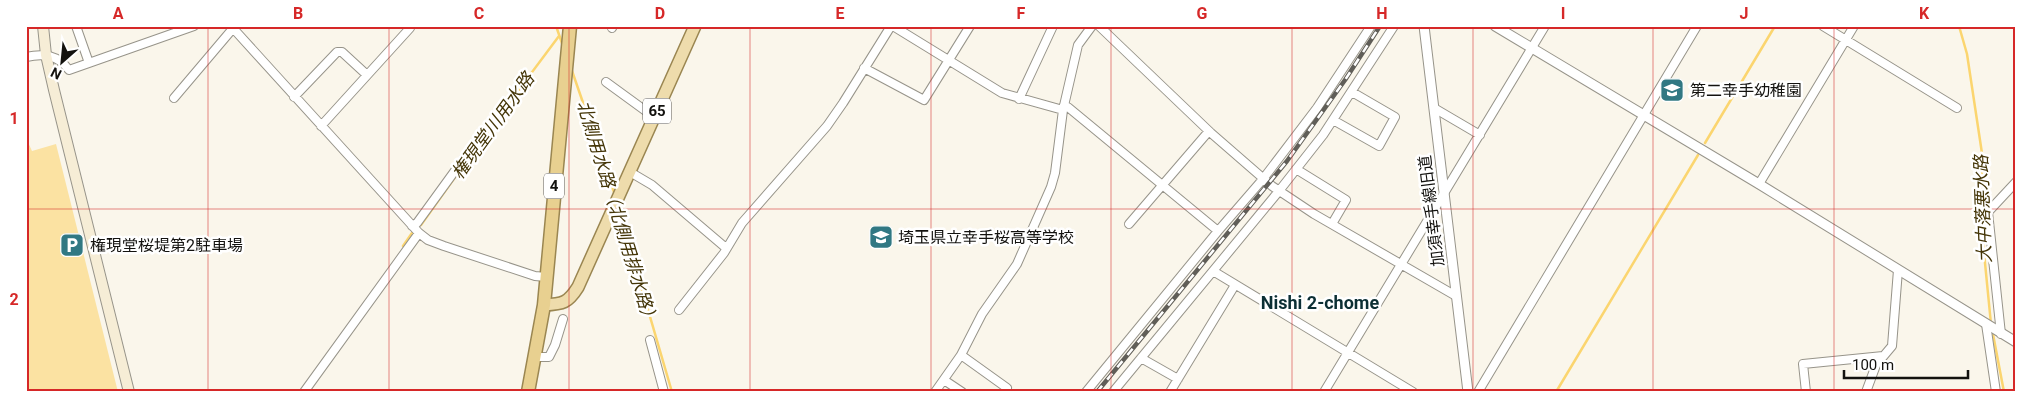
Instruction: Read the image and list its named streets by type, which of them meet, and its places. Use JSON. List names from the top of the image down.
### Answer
{
  "streets": {
    "highway": ["4"],
    "main road": ["65"],
    "street": ["加須幸手線旧道"]
  },
  "crossings": [
    ["65", "4"]
  ],
  "districts": ["Nishi 2-chome"],
  "water": ["権現堂川用水路", "大中落悪水路", "北側用水路（北側用排水路）"],
  "places": {
    "school or university": ["第二幸手幼稚園", "埼玉県立幸手桜高等学校"],
    "parking": ["権現堂桜堤第2駐車場"]
  },
  "scale_bar": "100 m",
  "north": "bottom left",
  "grid": {
    "columns": [
      "A",
      "B",
      "C",
      "D",
      "E",
      "F",
      "G",
      "H",
      "I",
      "J",
      "K"
    ],
    "rows": ["1", "2"]
  }
}
